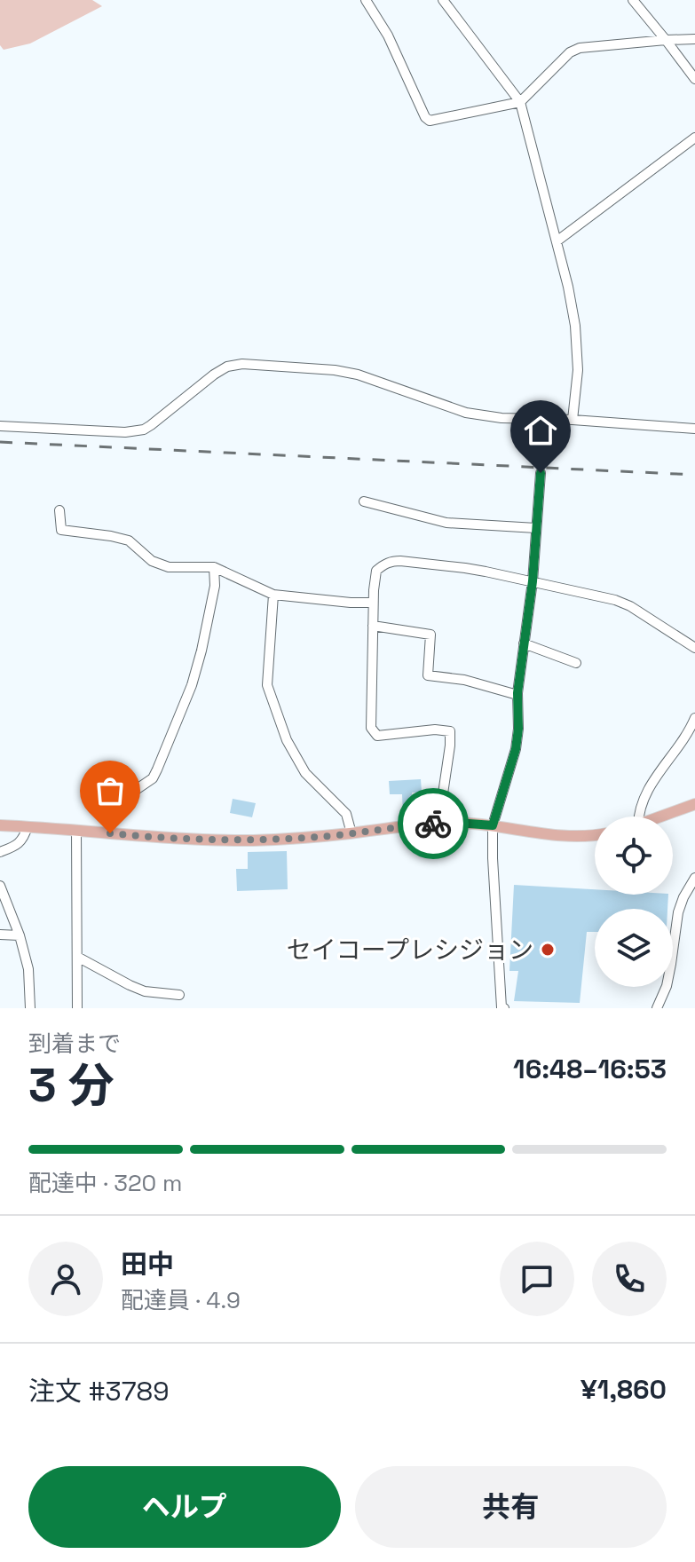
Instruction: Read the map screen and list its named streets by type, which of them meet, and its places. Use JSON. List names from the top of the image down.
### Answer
{
  "places": ["セイコープレシジョン"],
  "page": {
    "heading": ["3 分", "到着まで", "16:48–16:53"],
    "panel": [
      "田中",
      "配達員 · 4.9",
      "注文 #3789",
      "¥1,860"
    ],
    "bar": "配達中 · 320 m",
    "buttons": ["ヘルプ", "共有"]
  }
}
